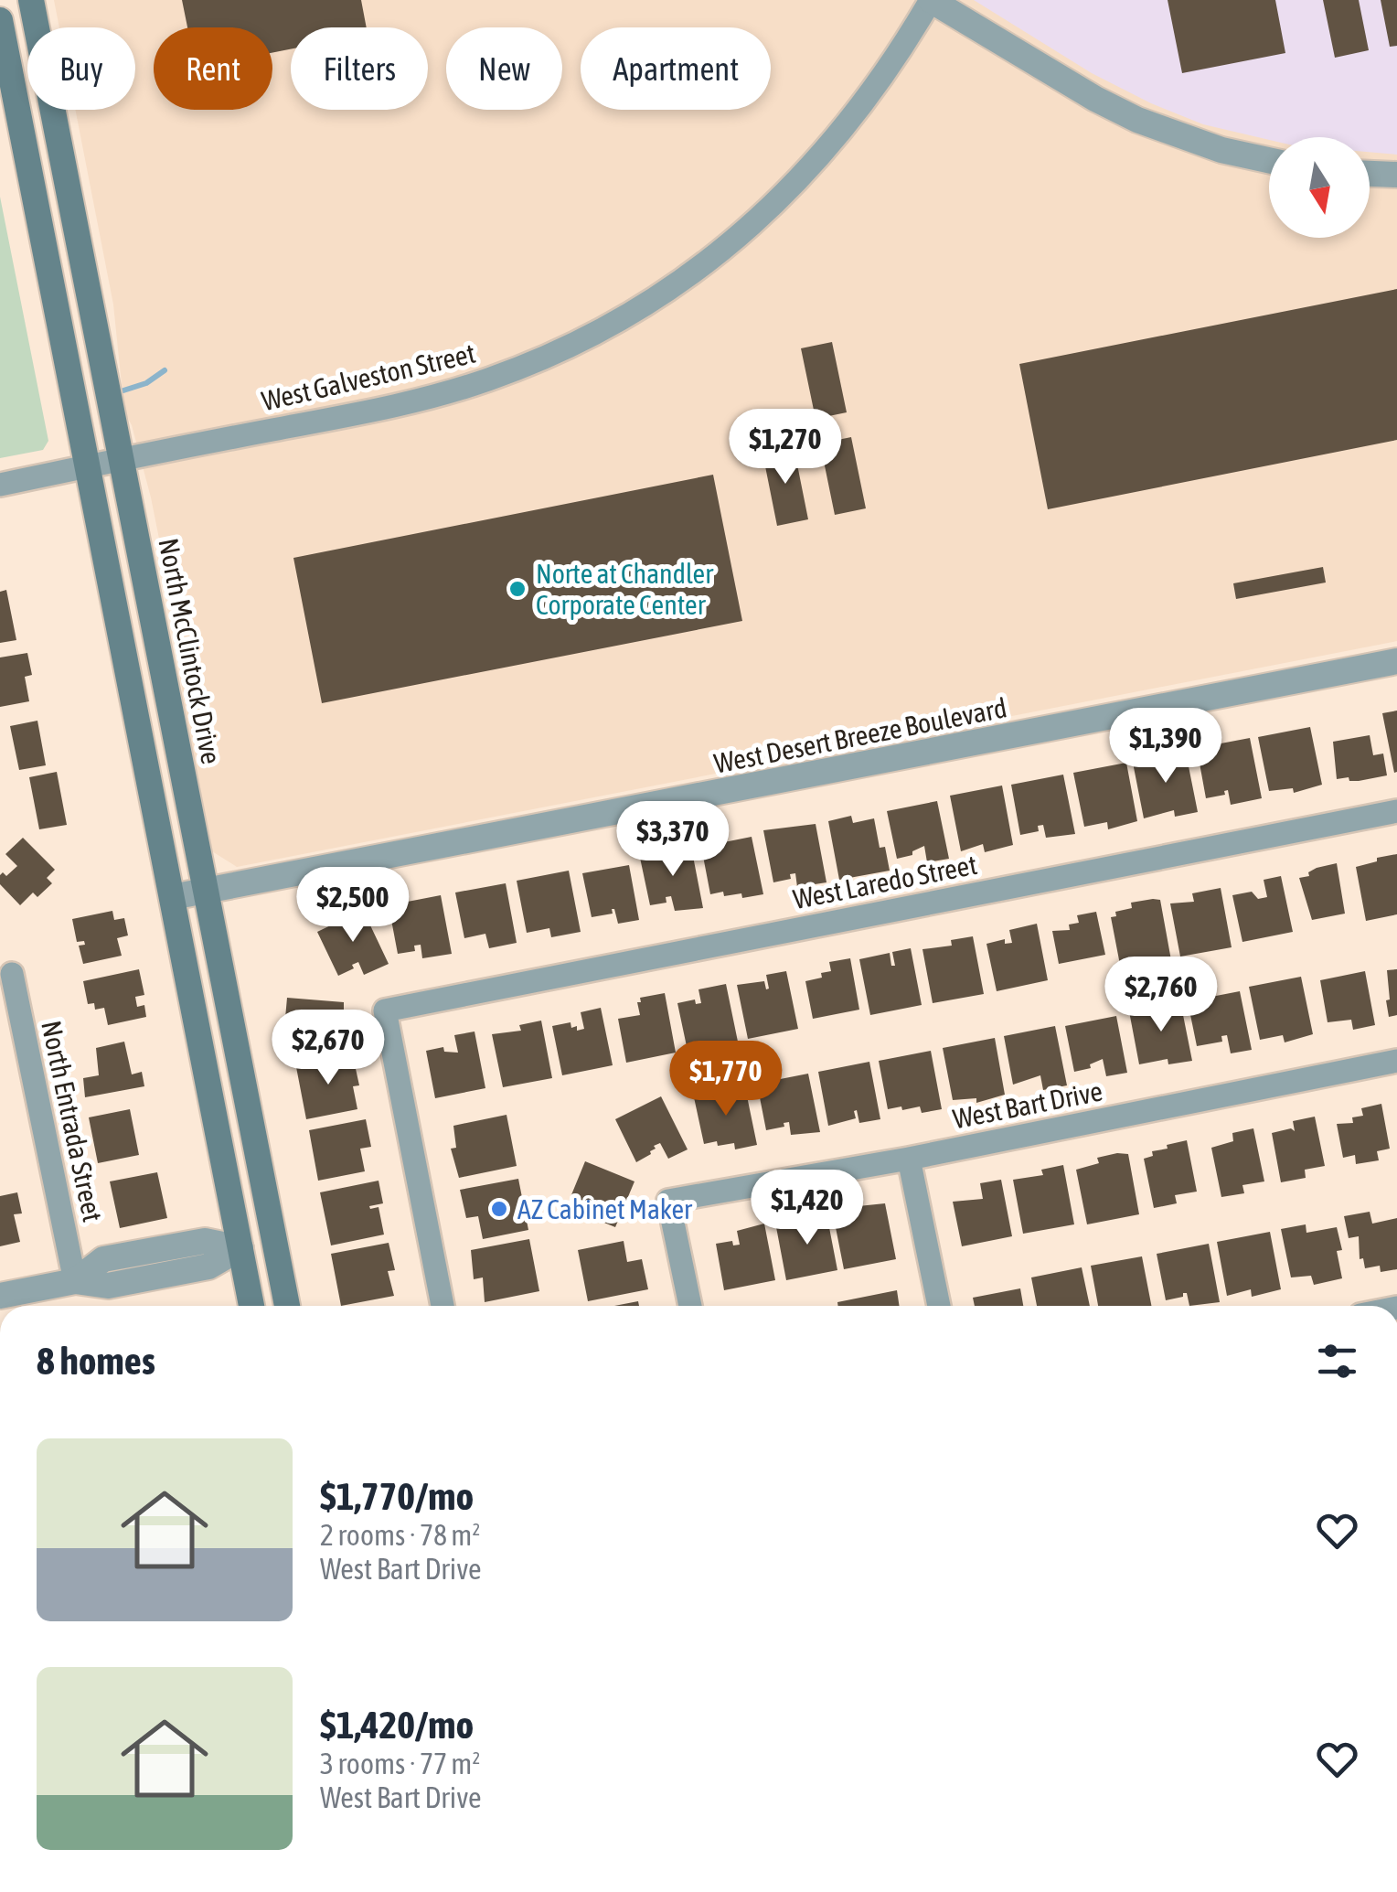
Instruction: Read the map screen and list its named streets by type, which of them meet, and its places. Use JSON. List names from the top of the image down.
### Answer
{
  "streets": {
    "main road": ["North McClintock Drive"],
    "street": [
      "West Galveston Street",
      "West Desert Breeze Boulevard",
      "West Laredo Street",
      "West Bart Drive",
      "North Entrada Street"
    ]
  },
  "crossings": [
    ["West Galveston Street", "North McClintock Drive"],
    ["North McClintock Drive", "West Desert Breeze Boulevard"]
  ],
  "places": ["Norte at Chandler Corporate Center", "AZ Cabinet Maker"],
  "north": "bottom",
  "page": {
    "chip": [
      "Buy",
      "Rent",
      "Filters",
      "New",
      "Apartment"
    ],
    "price": [
      "$1,270",
      "$1,390",
      "$3,370",
      "$2,500",
      "$2,760",
      "$2,670",
      "$1,770",
      "$1,420"
    ],
    "heading": "8 homes",
    "list": [
      {
        "name": "$1,770/mo",
        "note": "2 rooms · 78 m² · West Bart Drive"
      },
      {
        "name": "$1,420/mo",
        "note": "3 rooms · 77 m² · West Bart Drive"
      }
    ]
  }
}
